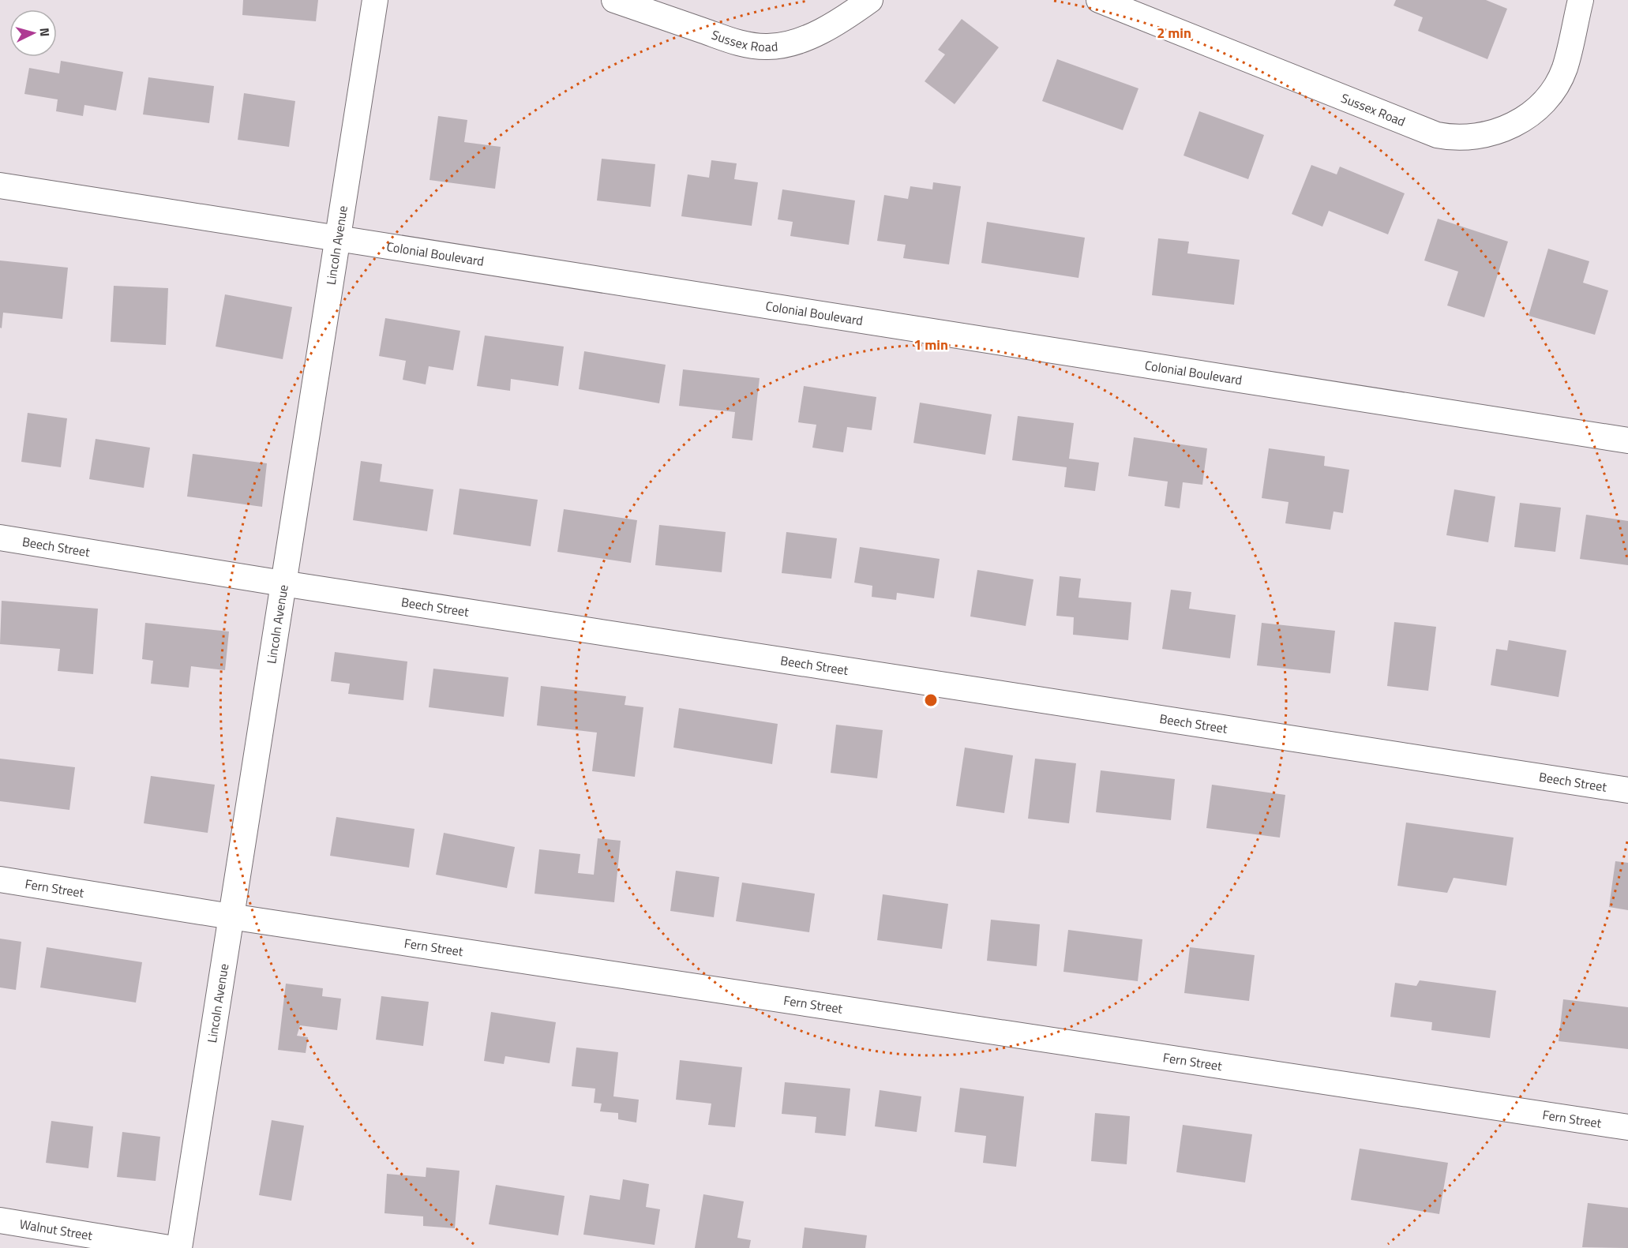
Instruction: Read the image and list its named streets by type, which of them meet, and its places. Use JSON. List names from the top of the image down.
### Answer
{
  "streets": {
    "street": [
      "Sussex Road",
      "Lincoln Avenue",
      "Colonial Boulevard",
      "Beech Street",
      "Fern Street",
      "Walnut Street"
    ]
  },
  "crossings": [
    ["Lincoln Avenue", "Colonial Boulevard"],
    ["Lincoln Avenue", "Beech Street"],
    ["Lincoln Avenue", "Fern Street"]
  ],
  "north": "right",
  "rings": ["2 min", "1 min"]
}
